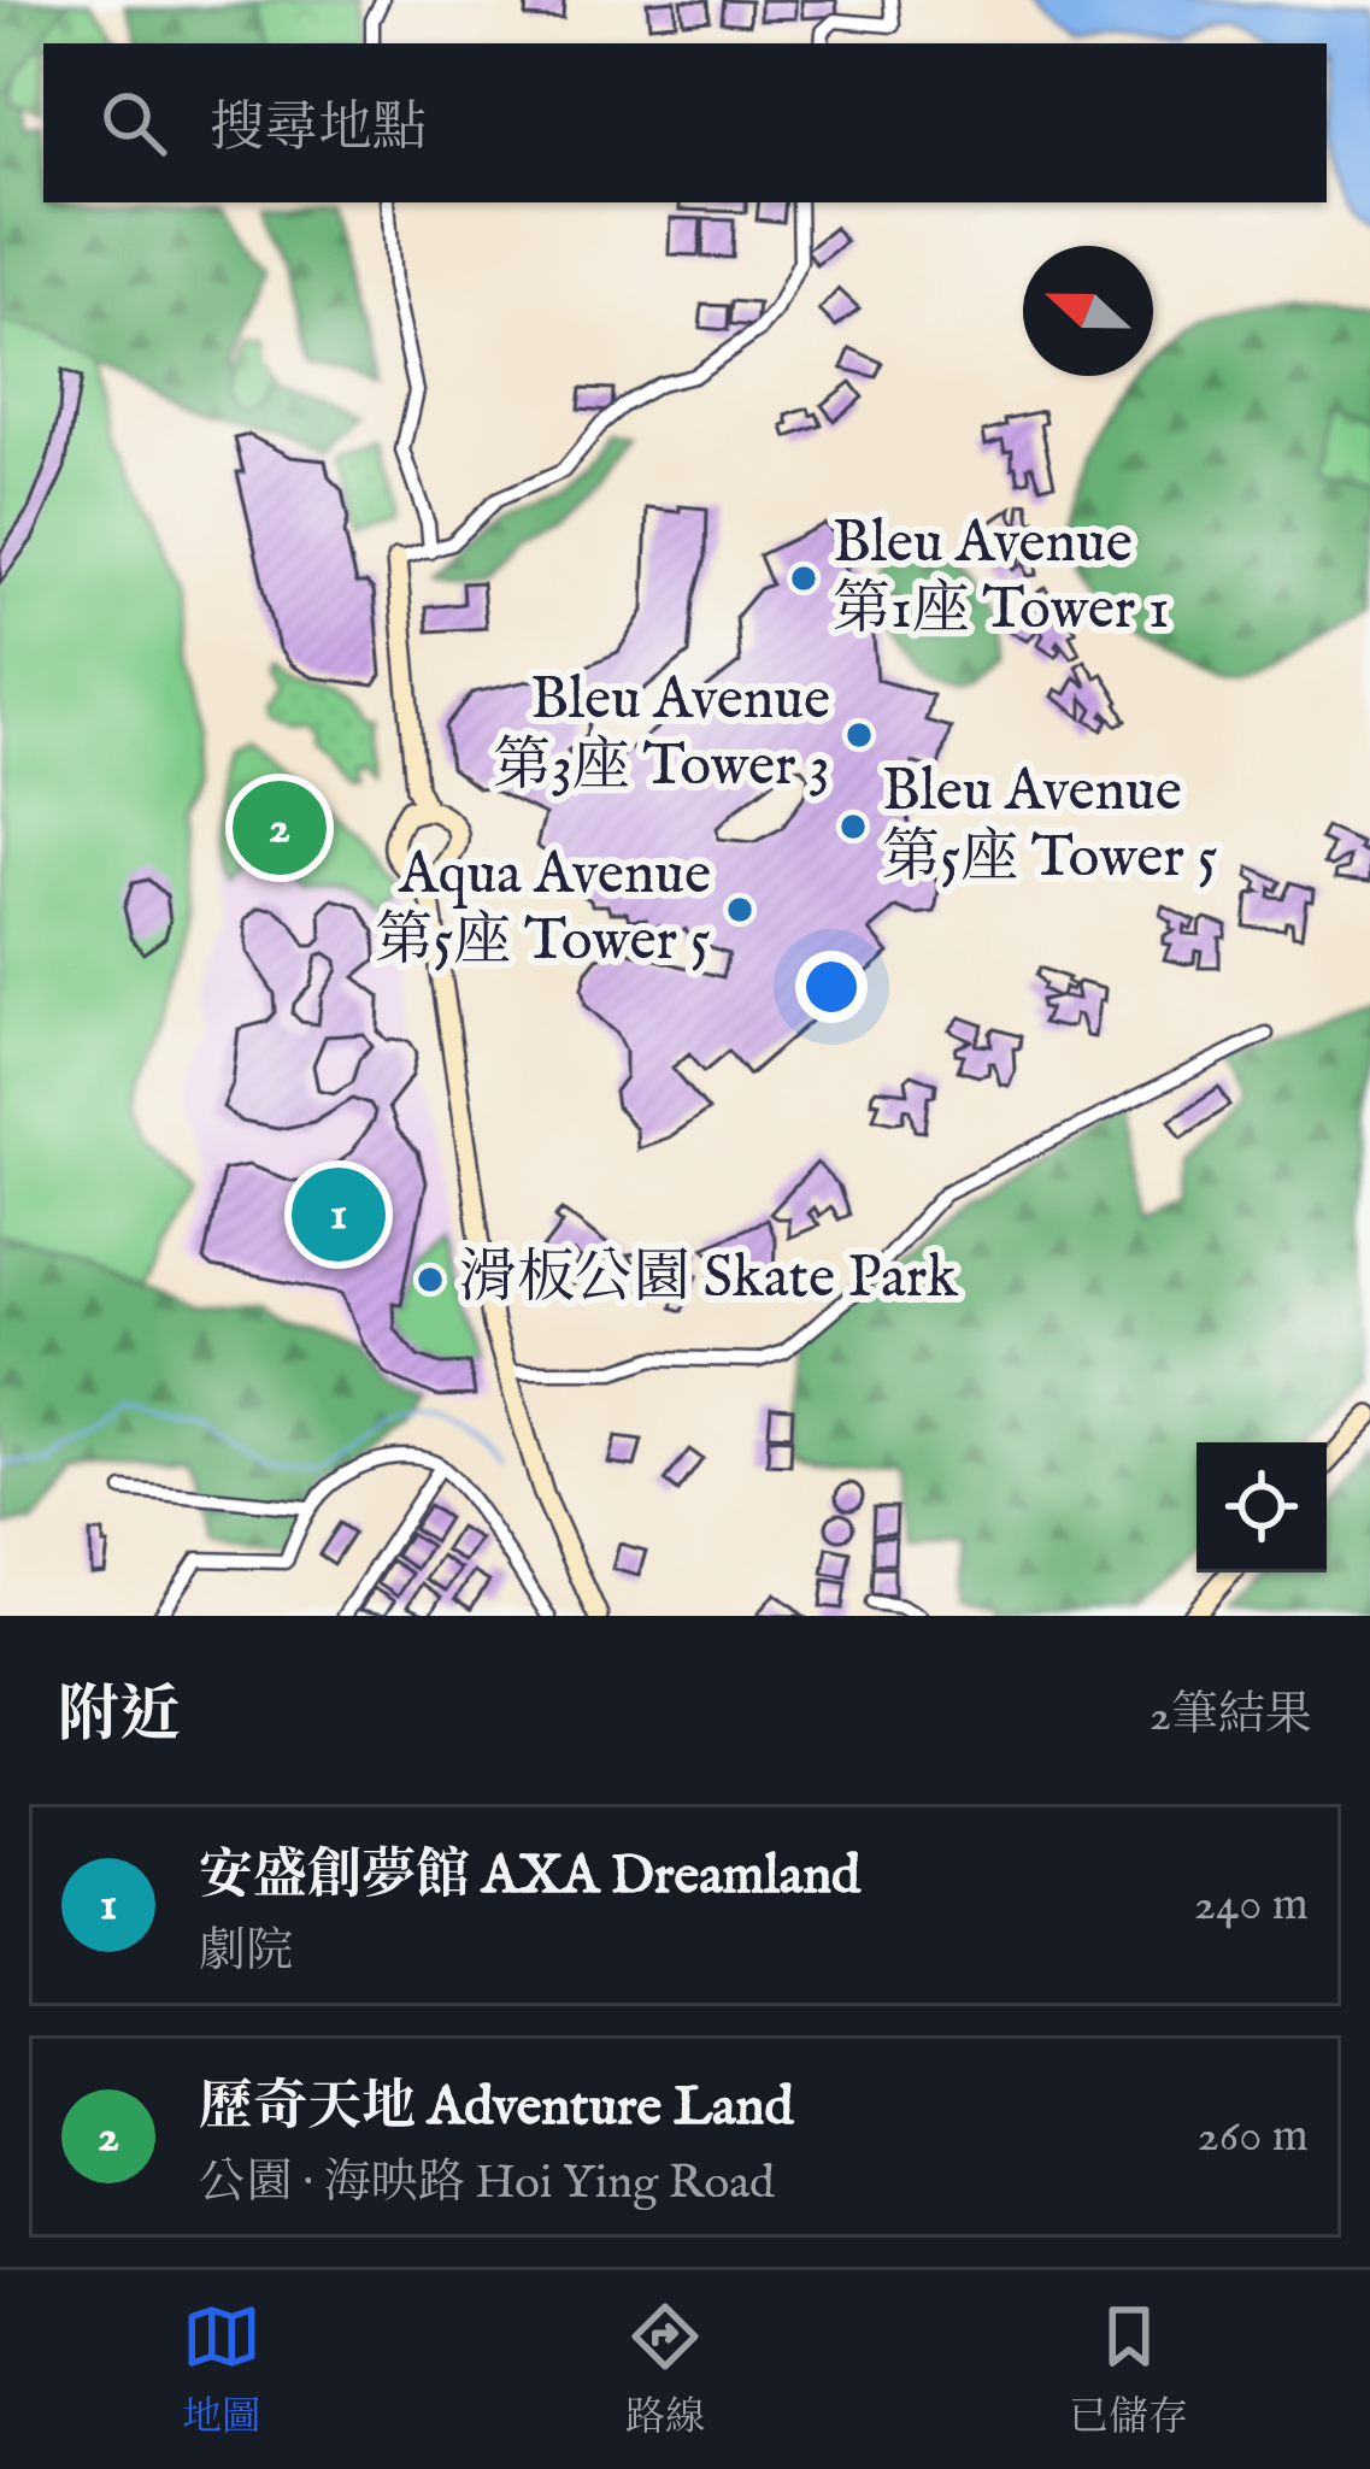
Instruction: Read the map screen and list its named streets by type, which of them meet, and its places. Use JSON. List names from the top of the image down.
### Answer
{
  "places": [
    "Bleu Avenue 第1座 Tower 1",
    "Bleu Avenue 第3座 Tower 3",
    "Bleu Avenue 第5座 Tower 5",
    "Aqua Avenue 第5座 Tower 5",
    "滑板公園 Skate Park"
  ],
  "north": "left",
  "page": {
    "search": "搜尋地點",
    "pins": ["2", "1"],
    "heading": ["附近", "2筆結果"],
    "list": [
      {
        "mark": "1",
        "name": "安盛創夢館 AXA Dreamland",
        "note": "劇院",
        "value": "240 m"
      },
      {
        "mark": "2",
        "name": "歷奇天地 Adventure Land",
        "note": "公園 · 海映路 Hoi Ying Road",
        "value": "260 m"
      }
    ],
    "nav": ["地圖", "路線", "已儲存"]
  }
}
